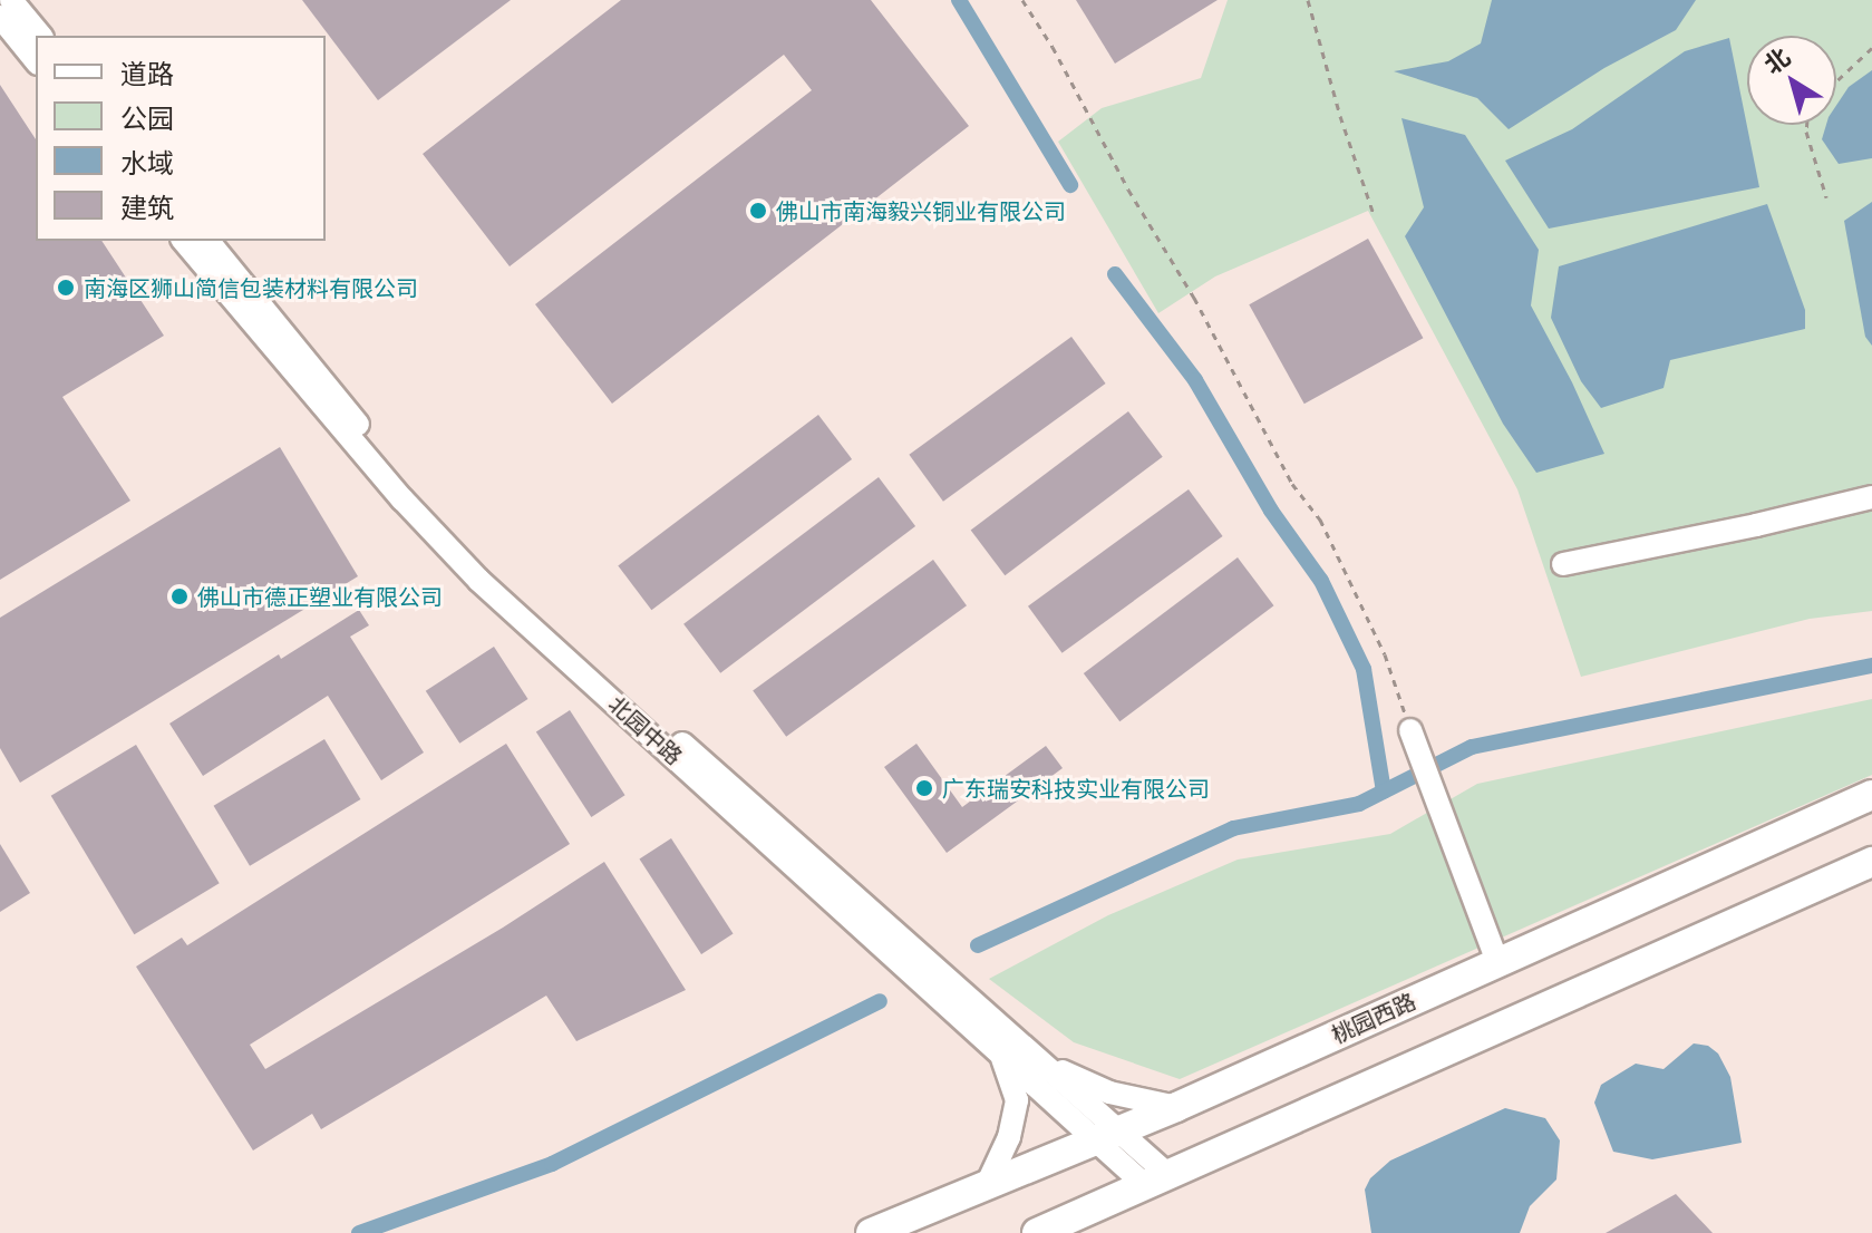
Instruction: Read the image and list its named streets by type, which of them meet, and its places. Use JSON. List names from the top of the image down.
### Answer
{
  "streets": {
    "main road": ["桃园西路"],
    "street": ["北园中路"]
  },
  "crossings": [
    ["北园中路", "桃园西路"]
  ],
  "places": [
    "佛山市南海毅兴铜业有限公司",
    "南海区狮山简信包装材料有限公司",
    "佛山市德正塑业有限公司",
    "广东瑞安科技实业有限公司"
  ],
  "legend": [
    "道路",
    "公园",
    "水域",
    "建筑"
  ],
  "north": "top left"
}
